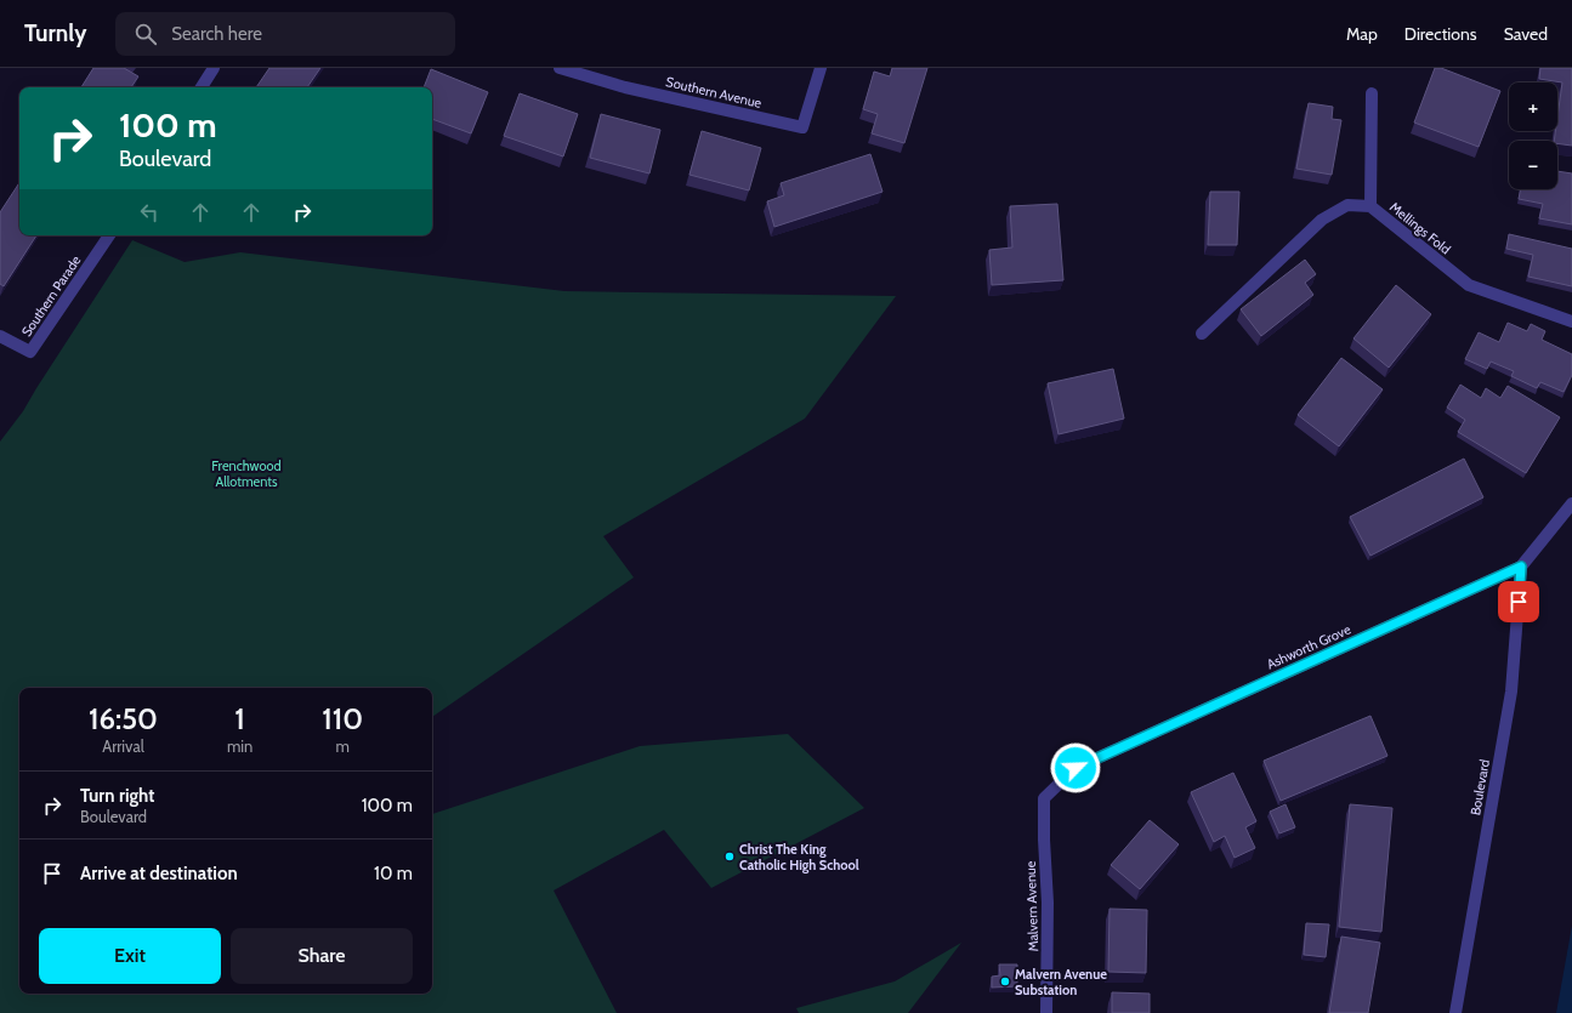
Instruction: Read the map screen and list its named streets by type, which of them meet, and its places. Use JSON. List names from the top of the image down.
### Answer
{
  "streets": {
    "street": [
      "Southern Avenue",
      "Mellings Fold",
      "Southern Parade",
      "Ashworth Grove",
      "Boulevard",
      "Malvern Avenue"
    ]
  },
  "crossings": [
    ["Ashworth Grove", "Boulevard"],
    ["Ashworth Grove", "Malvern Avenue"]
  ],
  "parks": ["Frenchwood Allotments"],
  "places": ["Christ The King Catholic High School", "Malvern Avenue Substation"],
  "page": {
    "header": "Turnly",
    "search": "Search here",
    "nav": ["Map", "Directions", "Saved"],
    "map_buttons": ["+", "−"],
    "turn": ["100 m", "Boulevard"],
    "eta": [
      "16:50",
      "Arrival",
      "1",
      "min",
      "110",
      "m"
    ],
    "list": [
      {
        "name": "Turn right",
        "note": "Boulevard",
        "value": "100 m"
      },
      {
        "name": "Arrive at destination",
        "value": "10 m"
      }
    ],
    "buttons": ["Exit", "Share"]
  }
}
